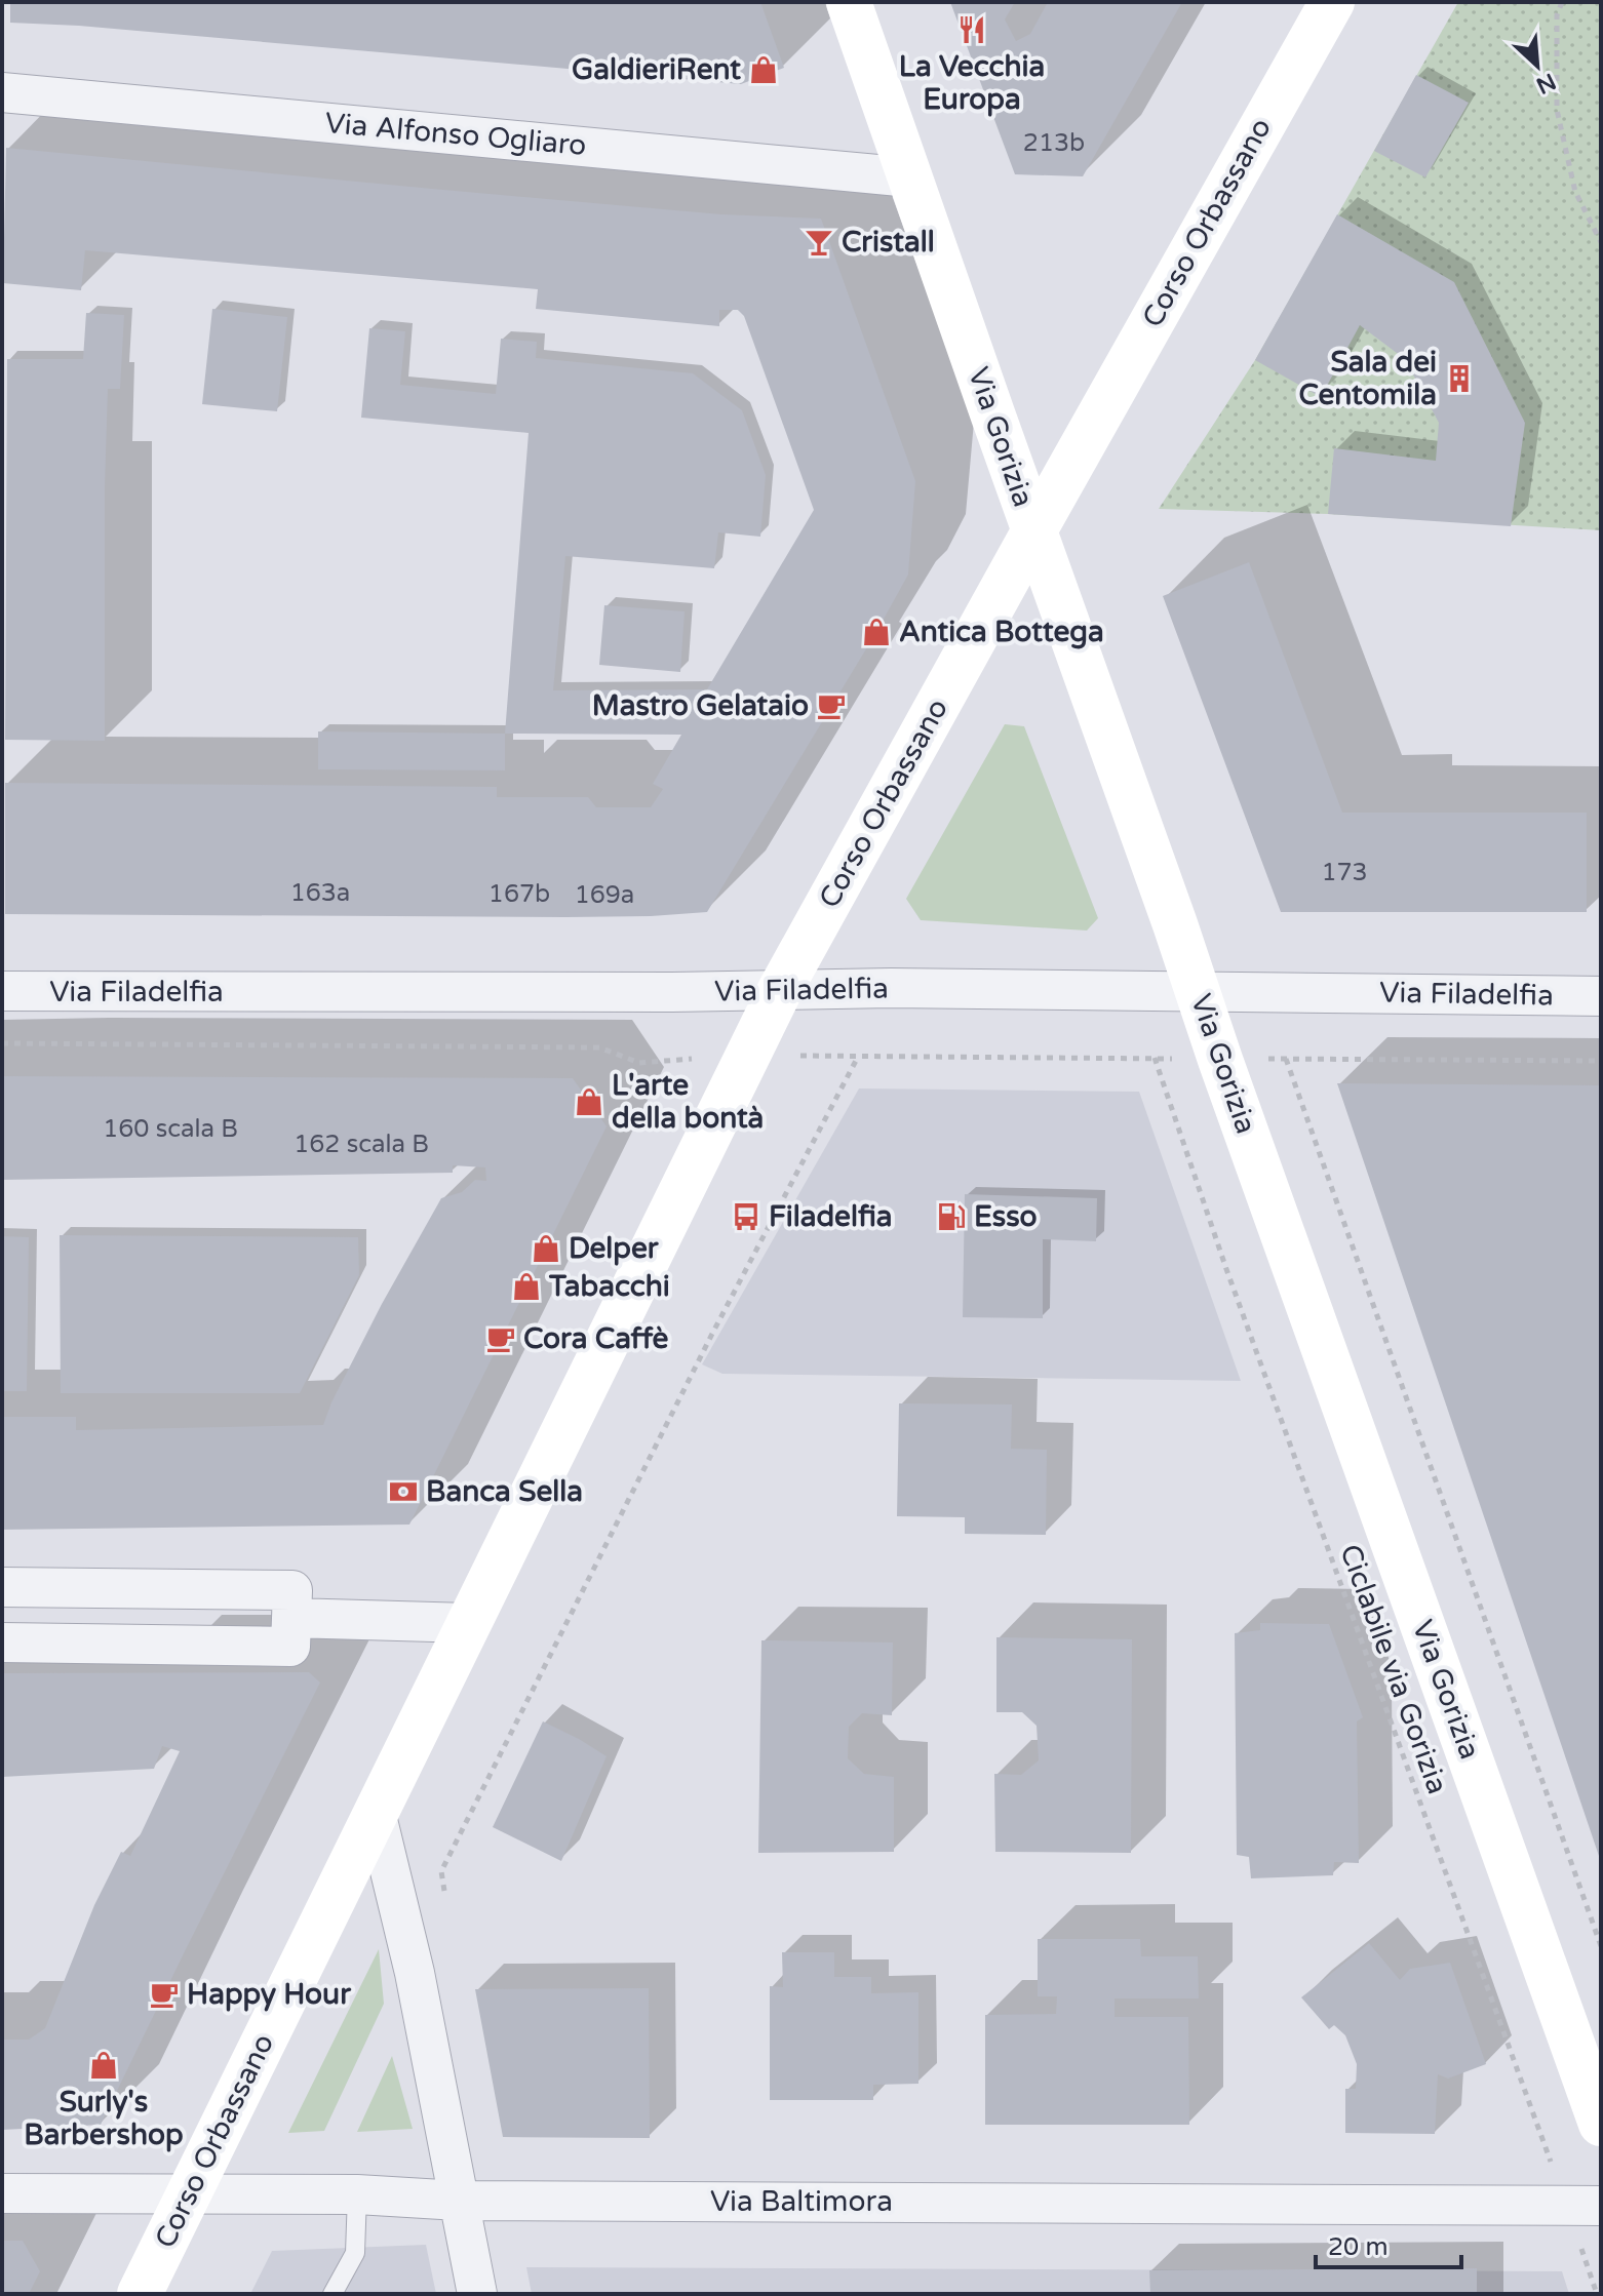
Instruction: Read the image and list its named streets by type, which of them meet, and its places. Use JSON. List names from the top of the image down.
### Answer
{
  "streets": {
    "main road": ["Corso Orbassano", "Via Gorizia"],
    "street": ["Via Alfonso Ogliaro", "Via Filadelfia", "Via Baltimora"],
    "path": ["Ciclabile via Gorizia"]
  },
  "crossings": [
    ["Via Alfonso Ogliaro", "Via Gorizia"],
    ["Corso Orbassano", "Via Gorizia"],
    ["Corso Orbassano", "Via Filadelfia"],
    ["Corso Orbassano", "Via Baltimora"],
    ["Via Gorizia", "Via Filadelfia"],
    ["Ciclabile via Gorizia", "Via Baltimora"]
  ],
  "places": {
    "restaurant": ["La Vecchia Europa"],
    "shop": [
      "GaldieriRent",
      "Antica Bottega",
      "L'arte della bontà",
      "Delper",
      "Tabacchi",
      "Surly's Barbershop"
    ],
    "bar": ["Cristall"],
    "building": ["Sala dei Centomila"],
    "cafe": ["Mastro Gelataio", "Cora Caffè", "Happy Hour"],
    "bus stop": ["Filadelfia"],
    "fuel station": ["Esso"],
    "bank": ["Banca Sella"]
  },
  "house_numbers": [
    "213b",
    "173",
    "163a",
    "167b",
    "169a",
    "160 scala B",
    "162 scala B"
  ],
  "scale_bar": "20 m",
  "north": "bottom right"
}
